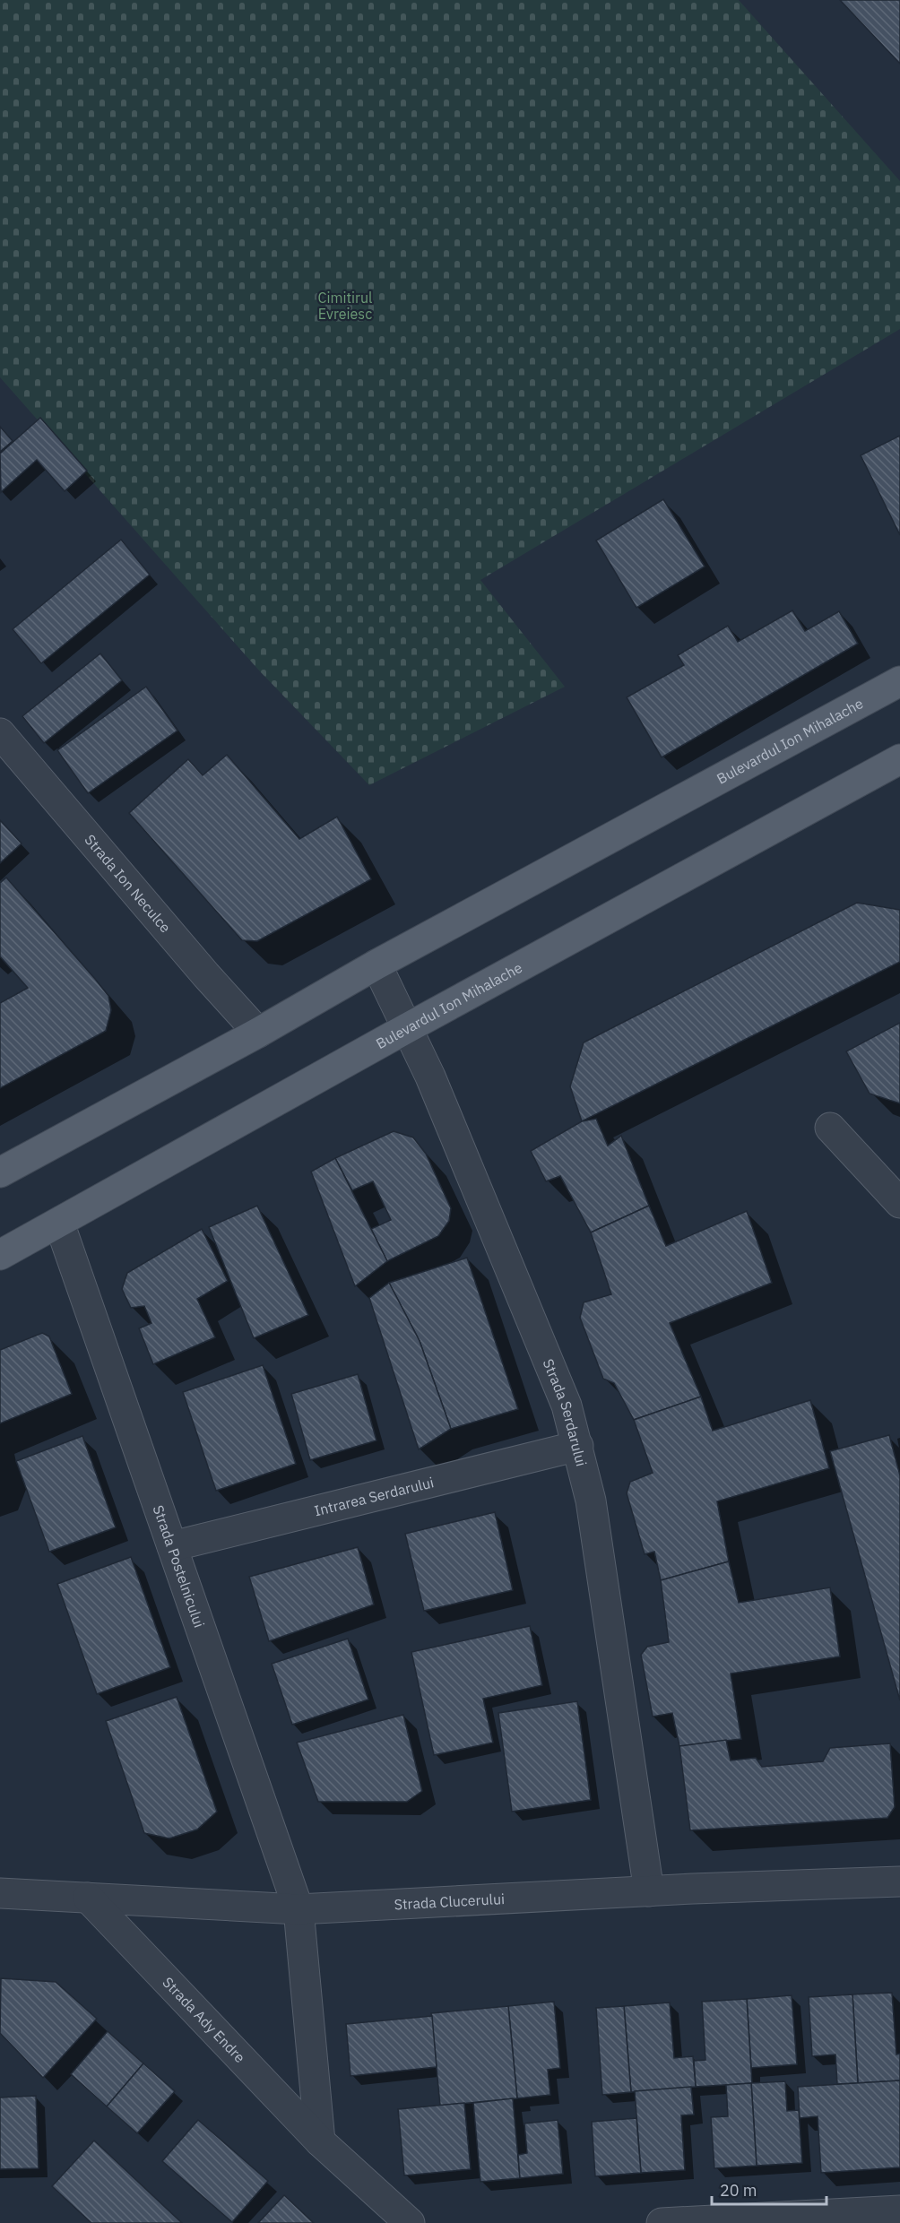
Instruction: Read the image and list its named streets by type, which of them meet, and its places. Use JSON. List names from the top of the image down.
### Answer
{
  "streets": {
    "main road": ["Bulevardul Ion Mihalache"],
    "street": [
      "Strada Ion Neculce",
      "Strada Serdarului",
      "Intrarea Serdarului",
      "Strada Postelnicului",
      "Strada Clucerului",
      "Strada Ady Endre"
    ]
  },
  "crossings": [
    ["Bulevardul Ion Mihalache", "Strada Ion Neculce"],
    ["Bulevardul Ion Mihalache", "Strada Serdarului"],
    ["Bulevardul Ion Mihalache", "Strada Postelnicului"],
    ["Strada Serdarului", "Intrarea Serdarului"],
    ["Strada Serdarului", "Strada Clucerului"],
    ["Intrarea Serdarului", "Strada Postelnicului"],
    ["Strada Postelnicului", "Strada Clucerului"],
    ["Strada Clucerului", "Strada Ady Endre"]
  ],
  "parks": ["Cimitirul Evreiesc"],
  "scale_bar": "20 m"
}
